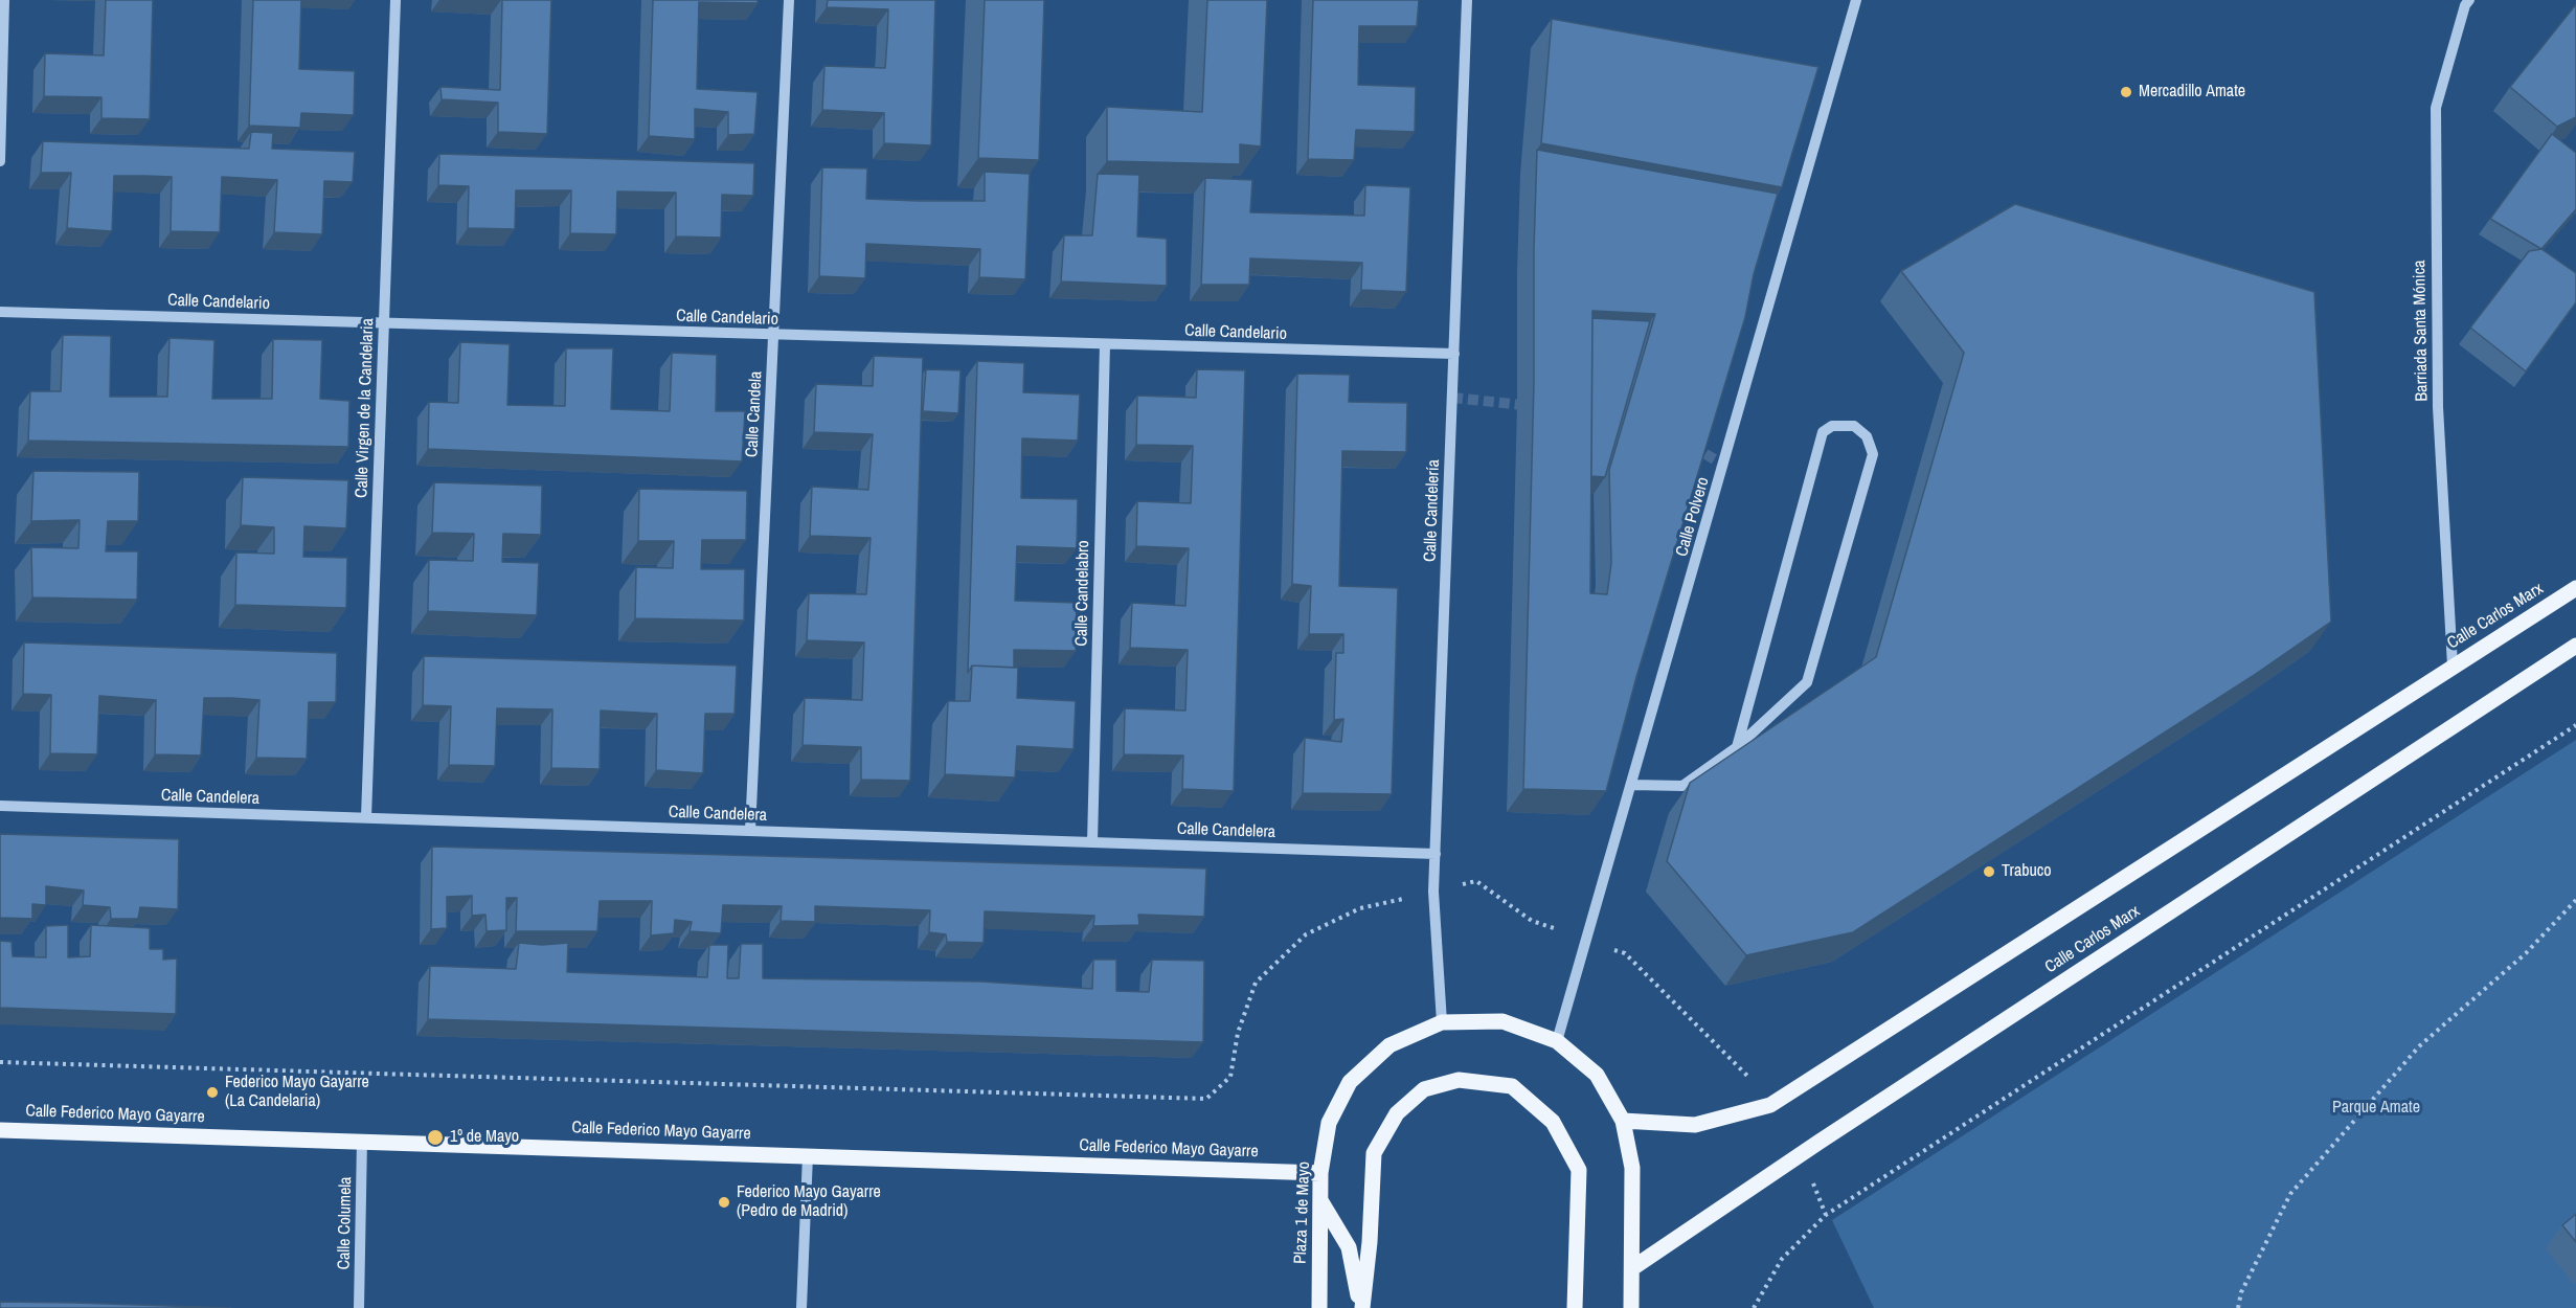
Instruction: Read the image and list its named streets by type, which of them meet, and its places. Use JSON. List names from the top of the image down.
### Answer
{
  "streets": {
    "main road": ["Calle Carlos Marx", "Calle Federico Mayo Gayarre", "Plaza 1 de Mayo"],
    "street": [
      "Calle Candelario",
      "Barriada Santa Mónica",
      "Calle Virgen de la Candelaria",
      "Calle Candela",
      "Calle Candelería",
      "Calle Polvero",
      "Calle Candelabro",
      "Calle Candelera",
      "Calle Columela"
    ]
  },
  "crossings": [
    ["Calle Candelario", "Calle Virgen de la Candelaria"],
    ["Calle Candelario", "Calle Candela"],
    ["Calle Candelario", "Calle Candelería"],
    ["Calle Candelario", "Calle Candelabro"],
    ["Barriada Santa Mónica", "Calle Carlos Marx"],
    ["Calle Virgen de la Candelaria", "Calle Candelera"],
    ["Calle Candela", "Calle Candelera"],
    ["Calle Candelería", "Calle Candelera"],
    ["Calle Candelería", "Plaza 1 de Mayo"],
    ["Calle Polvero", "Plaza 1 de Mayo"],
    ["Calle Candelabro", "Calle Candelera"],
    ["Calle Carlos Marx", "Plaza 1 de Mayo"],
    ["Calle Federico Mayo Gayarre", "Plaza 1 de Mayo"],
    ["Calle Federico Mayo Gayarre", "Calle Columela"]
  ],
  "parks": ["Parque Amate"],
  "places": [
    "Mercadillo Amate",
    "Trabuco",
    "Federico Mayo Gayarre (La Candelaria)",
    "1º de Mayo",
    "Federico Mayo Gayarre (Pedro de Madrid)"
  ]
}
